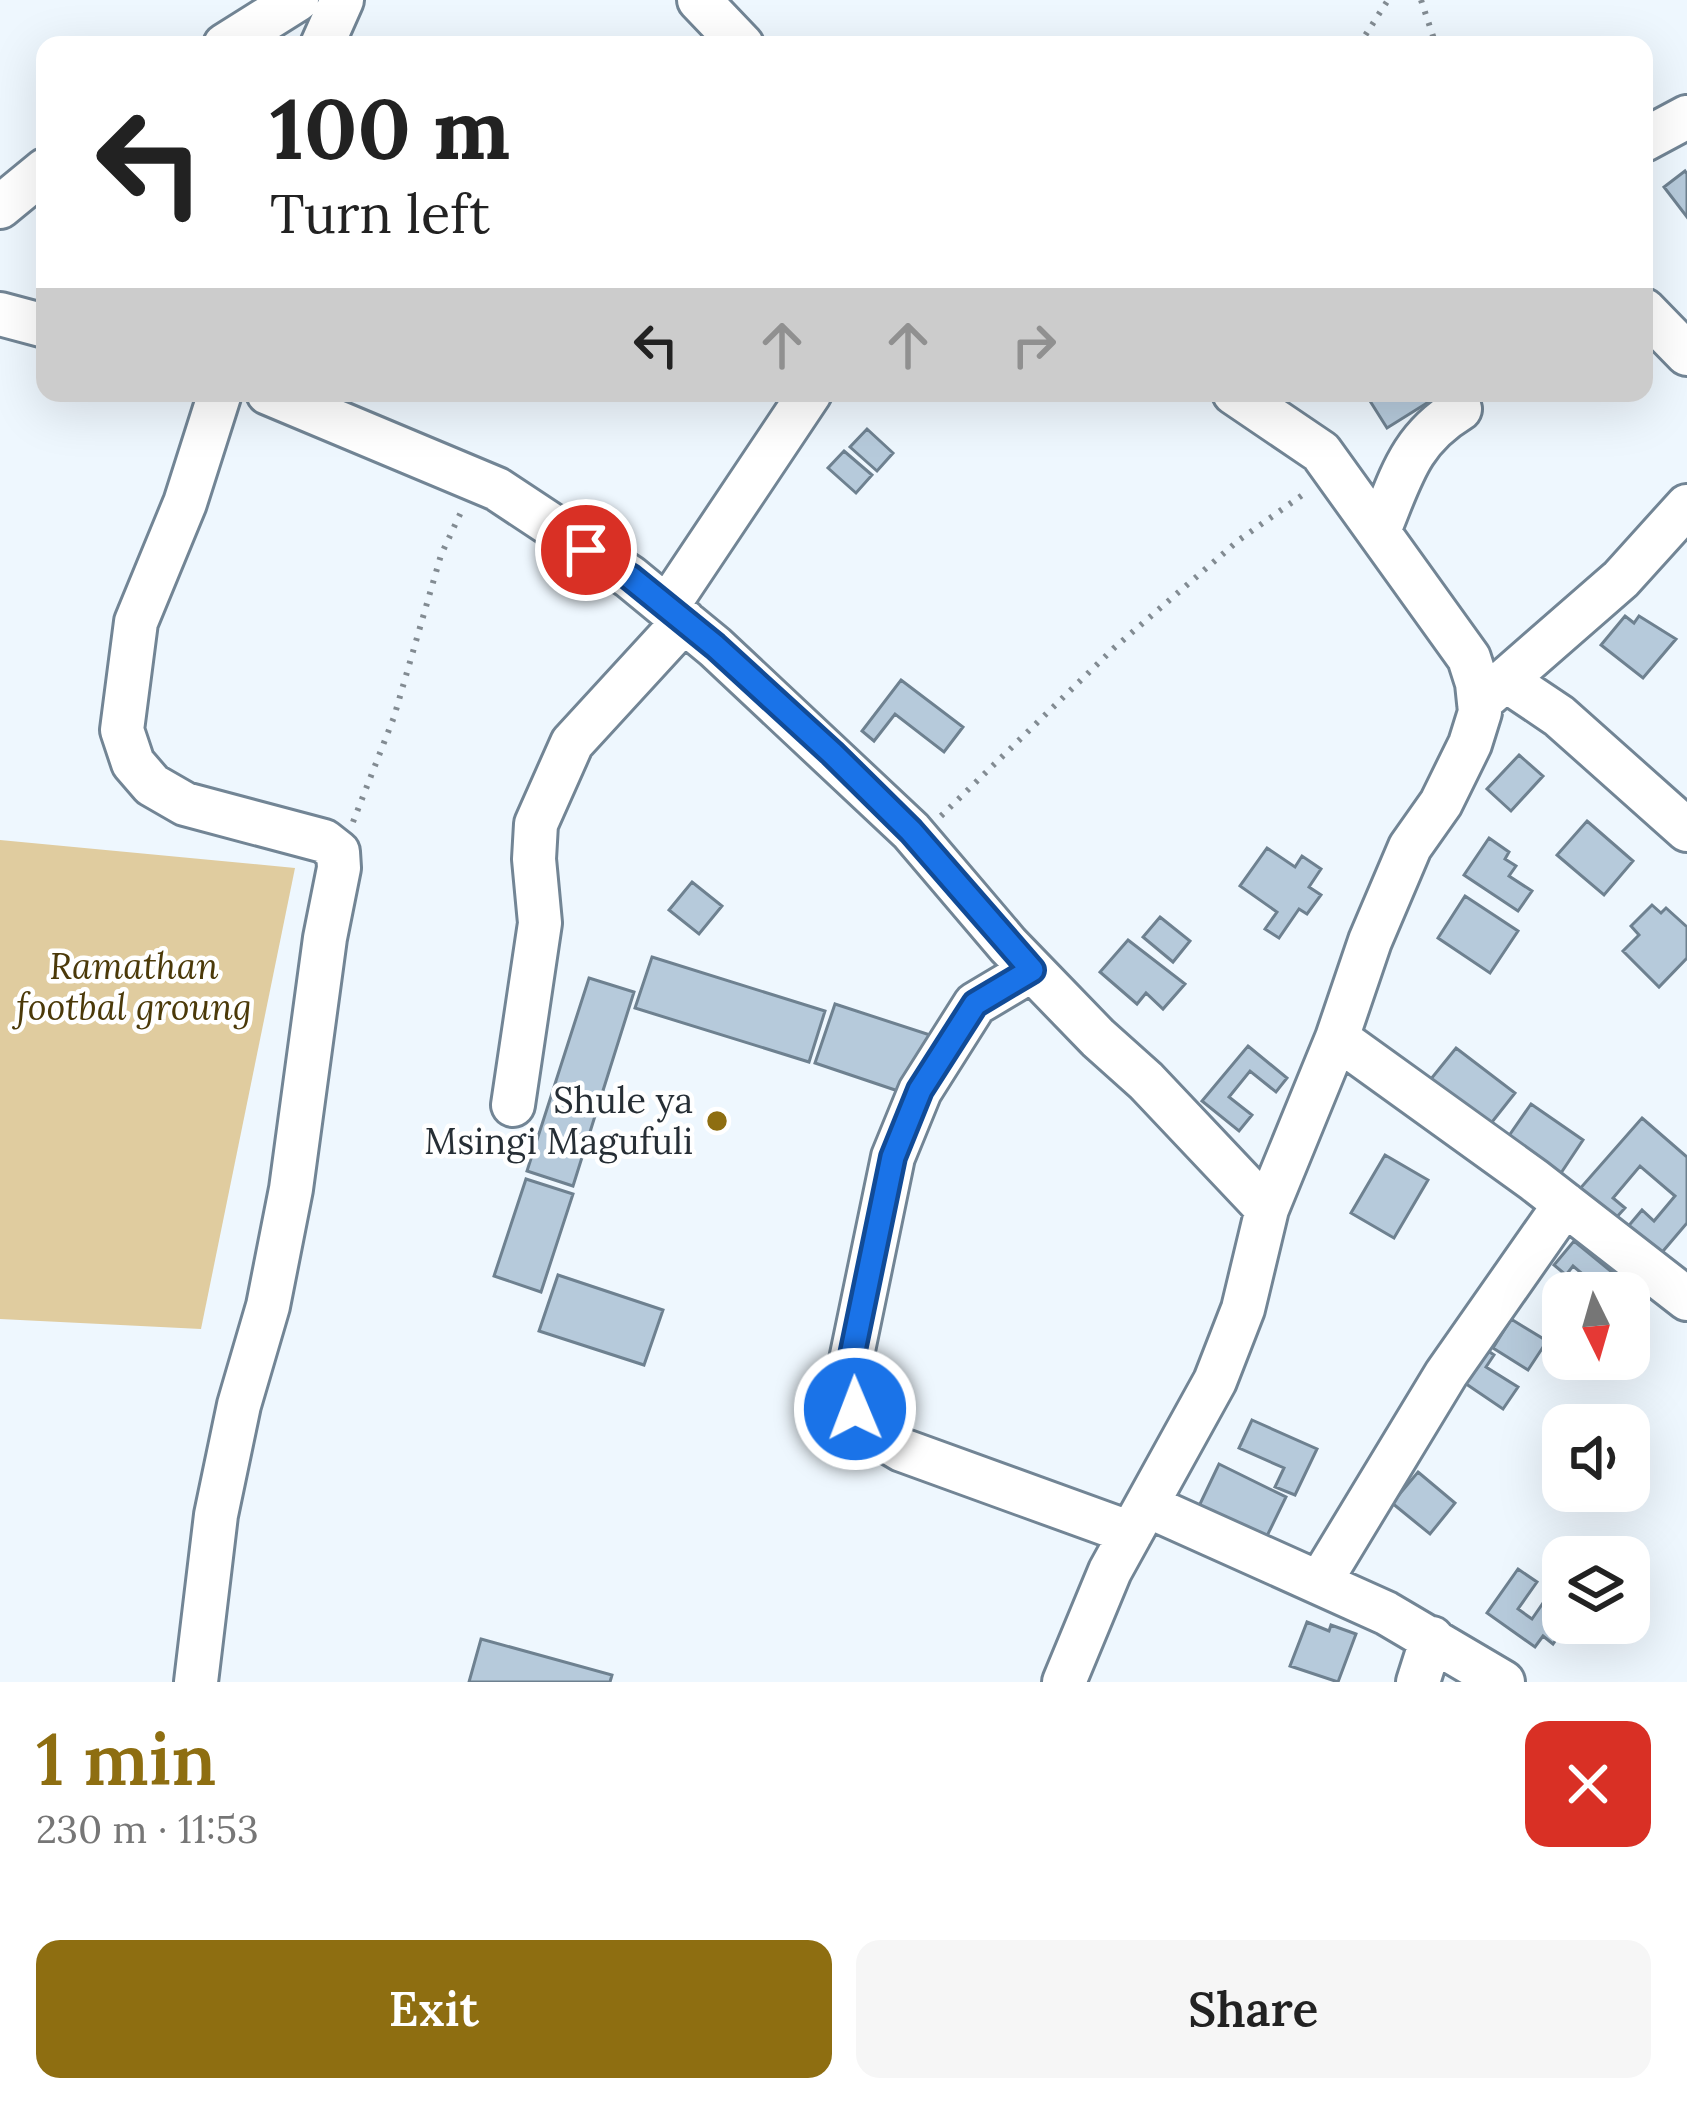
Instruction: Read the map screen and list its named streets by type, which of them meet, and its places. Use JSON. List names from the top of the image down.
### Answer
{
  "parks": ["Ramathan footbal groung"],
  "places": ["Shule ya Msingi Magufuli"],
  "north": "bottom",
  "page": {
    "turn": ["100 m", "Turn left"],
    "heading": ["1 min", "230 m · 11:53"],
    "buttons": ["Exit", "Share"]
  }
}
